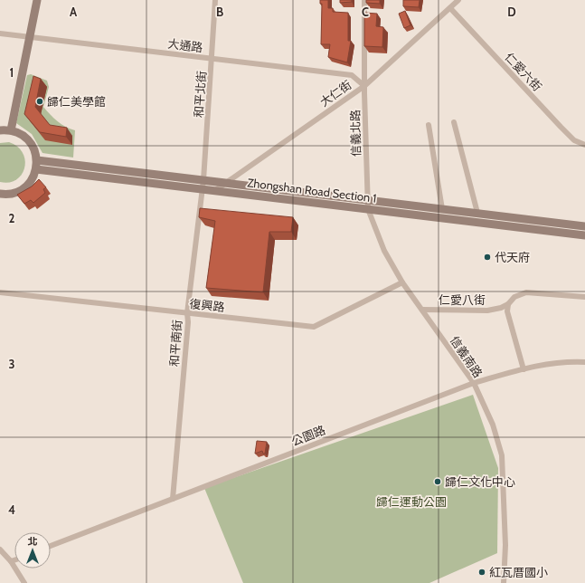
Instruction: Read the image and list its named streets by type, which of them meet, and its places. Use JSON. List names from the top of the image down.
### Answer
{
  "streets": {
    "main road": ["Zhongshan Road Section 1"],
    "street": [
      "大通路",
      "仁愛六街",
      "大仁街",
      "和平北街",
      "信義北路",
      "仁愛八街",
      "復興路",
      "和平南街",
      "信義南路",
      "公園路"
    ]
  },
  "crossings": [
    ["大通路", "大仁街"],
    ["大通路", "和平北街"],
    ["大通路", "信義北路"],
    ["仁愛六街", "大仁街"],
    ["大仁街", "信義北路"],
    ["大仁街", "Zhongshan Road Section 1"],
    ["和平北街", "Zhongshan Road Section 1"],
    ["和平北街", "和平南街"],
    ["信義北路", "Zhongshan Road Section 1"],
    ["信義北路", "信義南路"],
    ["Zhongshan Road Section 1", "和平南街"],
    ["Zhongshan Road Section 1", "信義南路"],
    ["仁愛八街", "信義南路"],
    ["復興路", "和平南街"],
    ["復興路", "信義南路"],
    ["和平南街", "公園路"],
    ["信義南路", "公園路"]
  ],
  "parks": ["歸仁運動公園"],
  "places": [
    "歸仁美學館",
    "代天府",
    "歸仁文化中心",
    "紅瓦厝國小"
  ],
  "north": "top",
  "grid": {
    "columns": [
      "A",
      "B",
      "C",
      "D"
    ],
    "rows": [
      "1",
      "2",
      "3",
      "4"
    ]
  }
}
